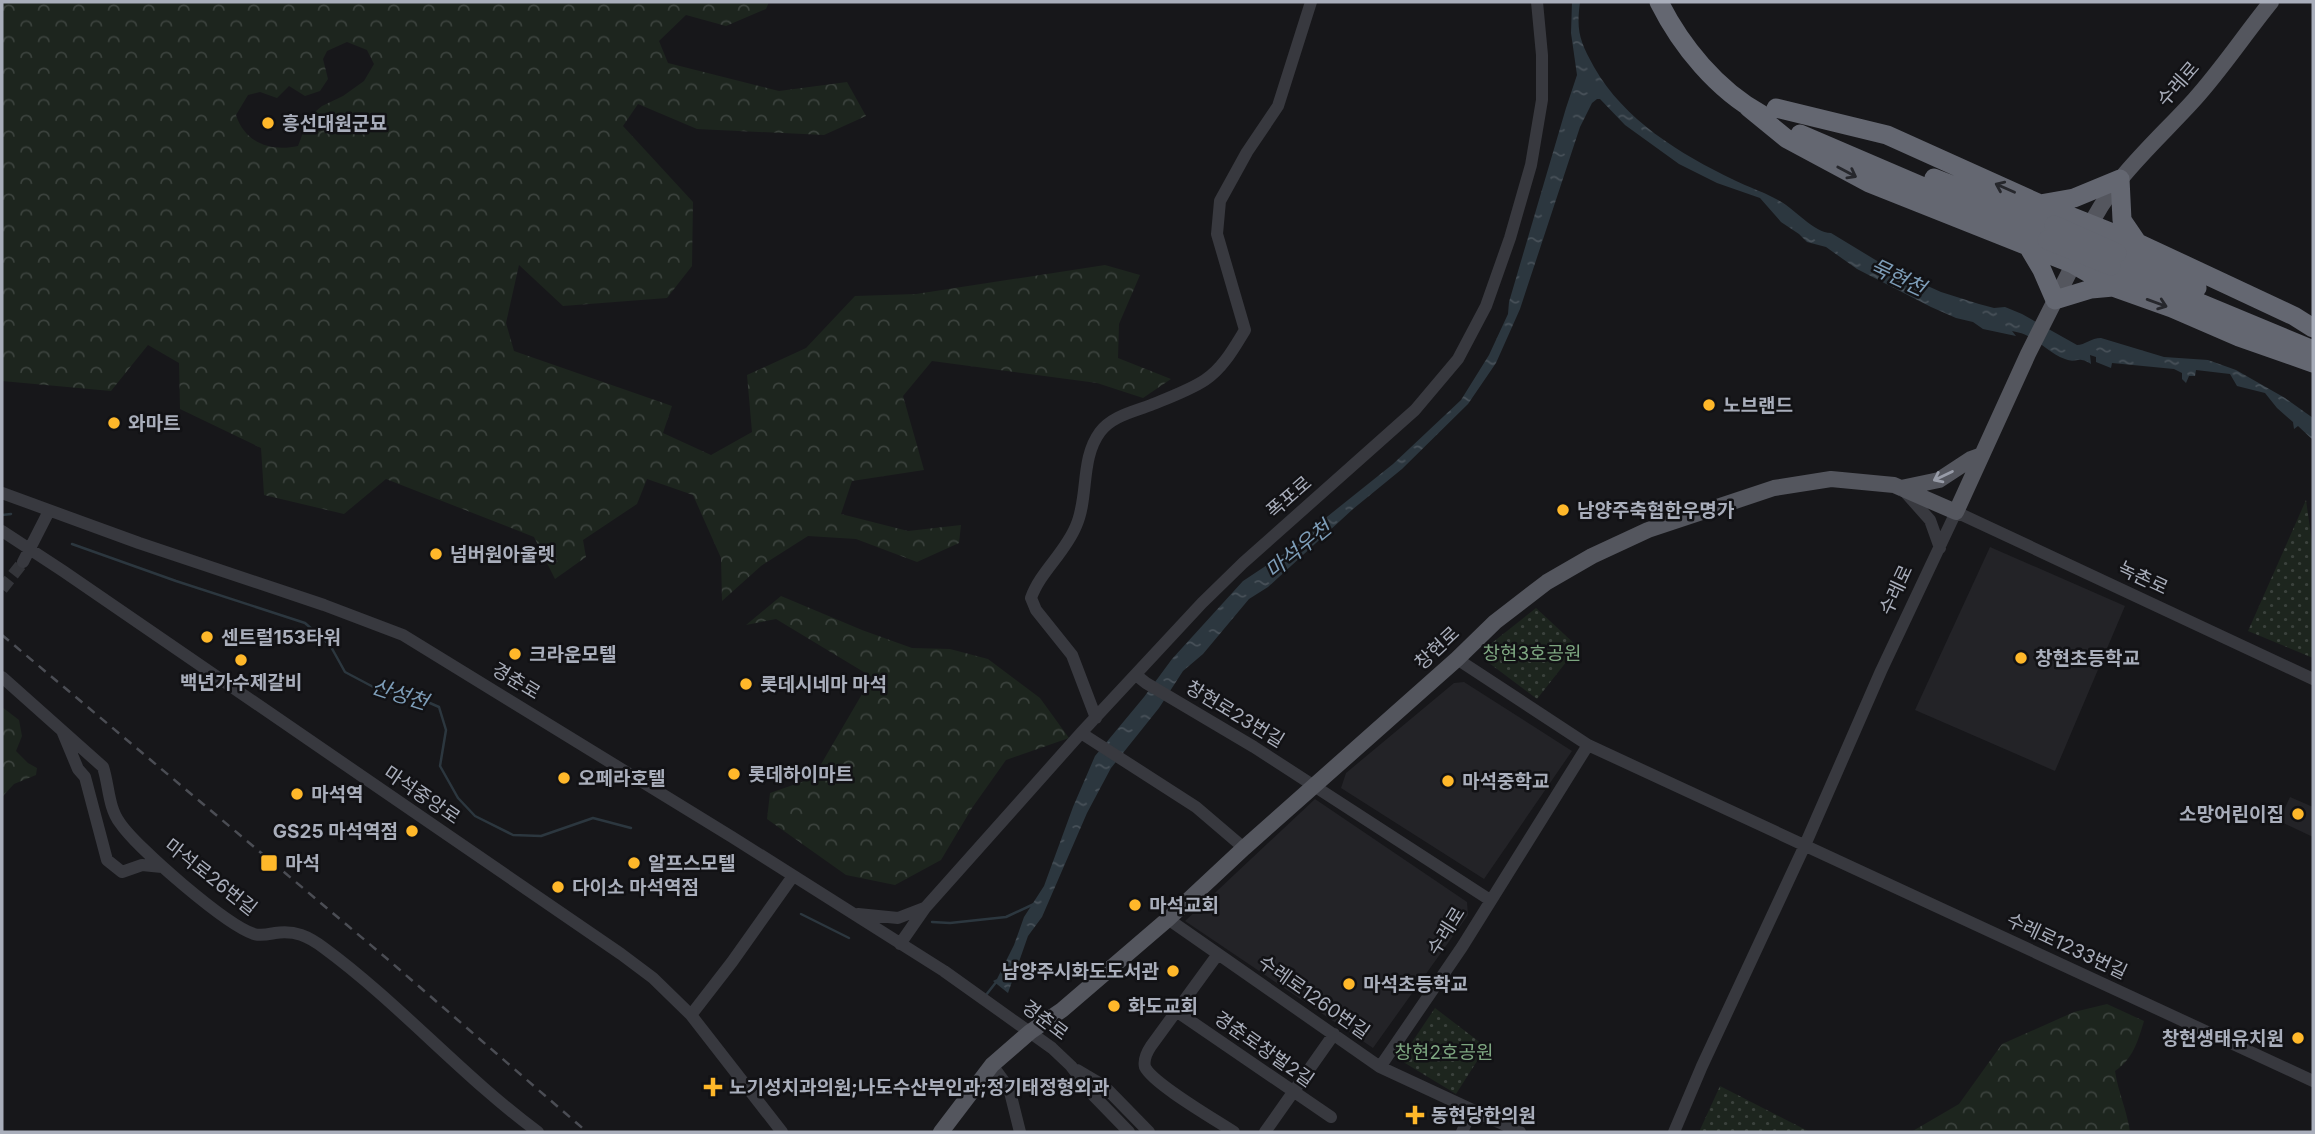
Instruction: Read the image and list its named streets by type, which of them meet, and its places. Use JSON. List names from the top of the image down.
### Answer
{
  "streets": {
    "main road": ["수레로", "창현로"],
    "street": [
      "폭포로",
      "녹촌로",
      "경춘로",
      "창현로23번길",
      "마석중앙로",
      "마석로26번길",
      "수레로1233번길",
      "수레로1260번길",
      "경춘로창벌2길"
    ]
  },
  "crossings": [
    ["수레로", "녹촌로"],
    ["수레로", "창현로"],
    ["수레로", "창현로23번길"],
    ["수레로", "수레로1233번길"],
    ["수레로", "수레로1260번길"],
    ["폭포로", "경춘로"],
    ["폭포로", "창현로23번길"],
    ["녹촌로", "창현로"],
    ["창현로", "경춘로"],
    ["창현로", "창현로23번길"],
    ["창현로", "수레로1260번길"]
  ],
  "water": ["묵현천", "마석우천", "산성천"],
  "parks": ["창현3호공원", "창현2호공원"],
  "places": {
    "other": [
      "흥선대원군묘",
      "노브랜드",
      "와마트",
      "남양주축협한우명가",
      "넘버원아울렛",
      "센트럴153타워",
      "크라운모텔",
      "창현초등학교",
      "백년가수제갈비",
      "롯데시네마 마석",
      "롯데하이마트",
      "오페라호텔",
      "마석중학교",
      "마석역",
      "소망어린이집",
      "GS25 마석역점",
      "알프스모텔",
      "다이소 마석역점",
      "마석교회",
      "남양주시화도도서관",
      "마석초등학교",
      "화도교회",
      "창현생태유치원"
    ],
    "transit": ["마석"],
    "health": ["노기성치과의원;나도수산부인과;정기태정형외과", "동현당한의원"]
  }
}
